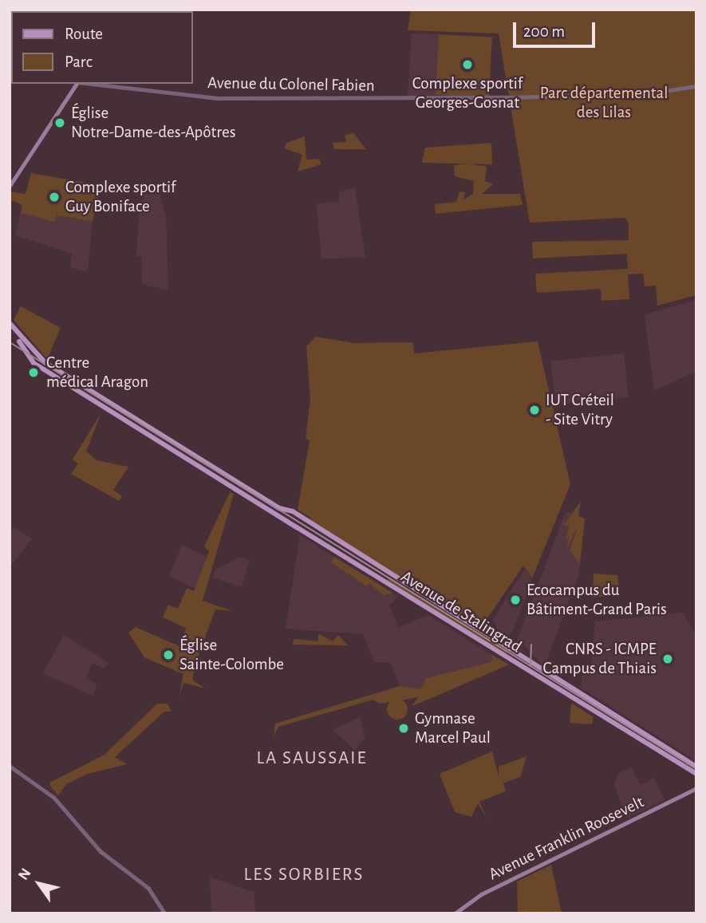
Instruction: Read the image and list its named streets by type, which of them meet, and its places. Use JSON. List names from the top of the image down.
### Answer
{
  "streets": {
    "main road": ["Avenue de Stalingrad", "Avenue Franklin Roosevelt"],
    "street": ["Avenue du Colonel Fabien"]
  },
  "districts": ["LA SAUSSAIE", "LES SORBIERS"],
  "parks": ["Parc départemental des Lilas"],
  "places": [
    "Complexe sportif Georges-Gosnat",
    "Église Notre-Dame-des-Apôtres",
    "Complexe sportif Guy Boniface",
    "Centre médical Aragon",
    "IUT Créteil - Site Vitry",
    "Ecocampus du Bâtiment-Grand Paris",
    "Église Sainte-Colombe",
    "CNRS - ICMPE Campus de Thiais",
    "Gymnase Marcel Paul"
  ],
  "legend": ["Route", "Parc"],
  "scale_bar": "200 m",
  "north": "top left"
}
